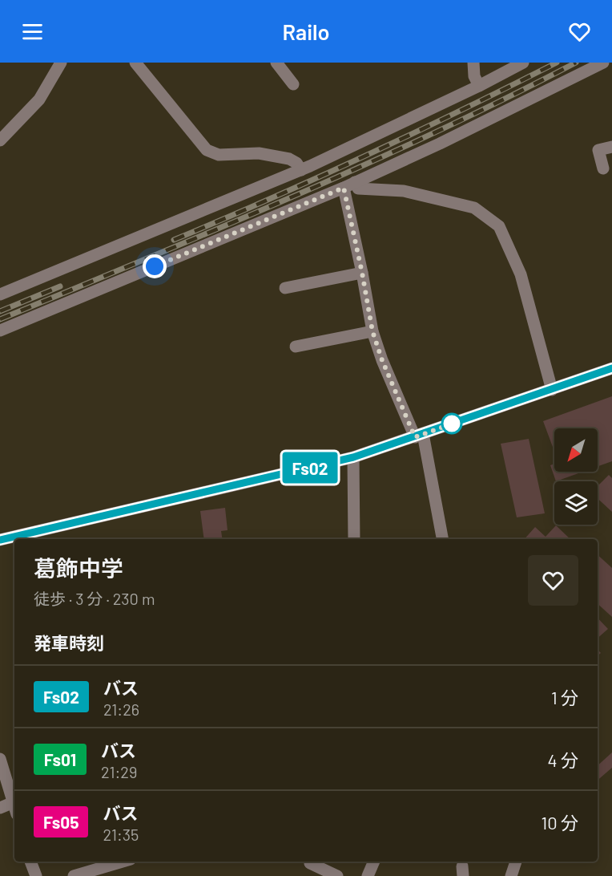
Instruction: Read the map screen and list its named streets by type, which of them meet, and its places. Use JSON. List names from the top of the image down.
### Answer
{
  "lines": ["bus line Fs02"],
  "north": "bottom left",
  "page": {
    "header": "Railo",
    "on_map": "Fs02",
    "heading": [
      ["葛飾中学", "徒歩 · 3 分 · 230 m"],
      "発車時刻"
    ],
    "list": [
      {
        "mark": "Fs02",
        "name": "バス",
        "note": "21:26",
        "value": "1 分"
      },
      {
        "mark": "Fs01",
        "name": "バス",
        "note": "21:29",
        "value": "4 分"
      },
      {
        "mark": "Fs05",
        "name": "バス",
        "note": "21:35",
        "value": "10 分"
      }
    ]
  }
}
